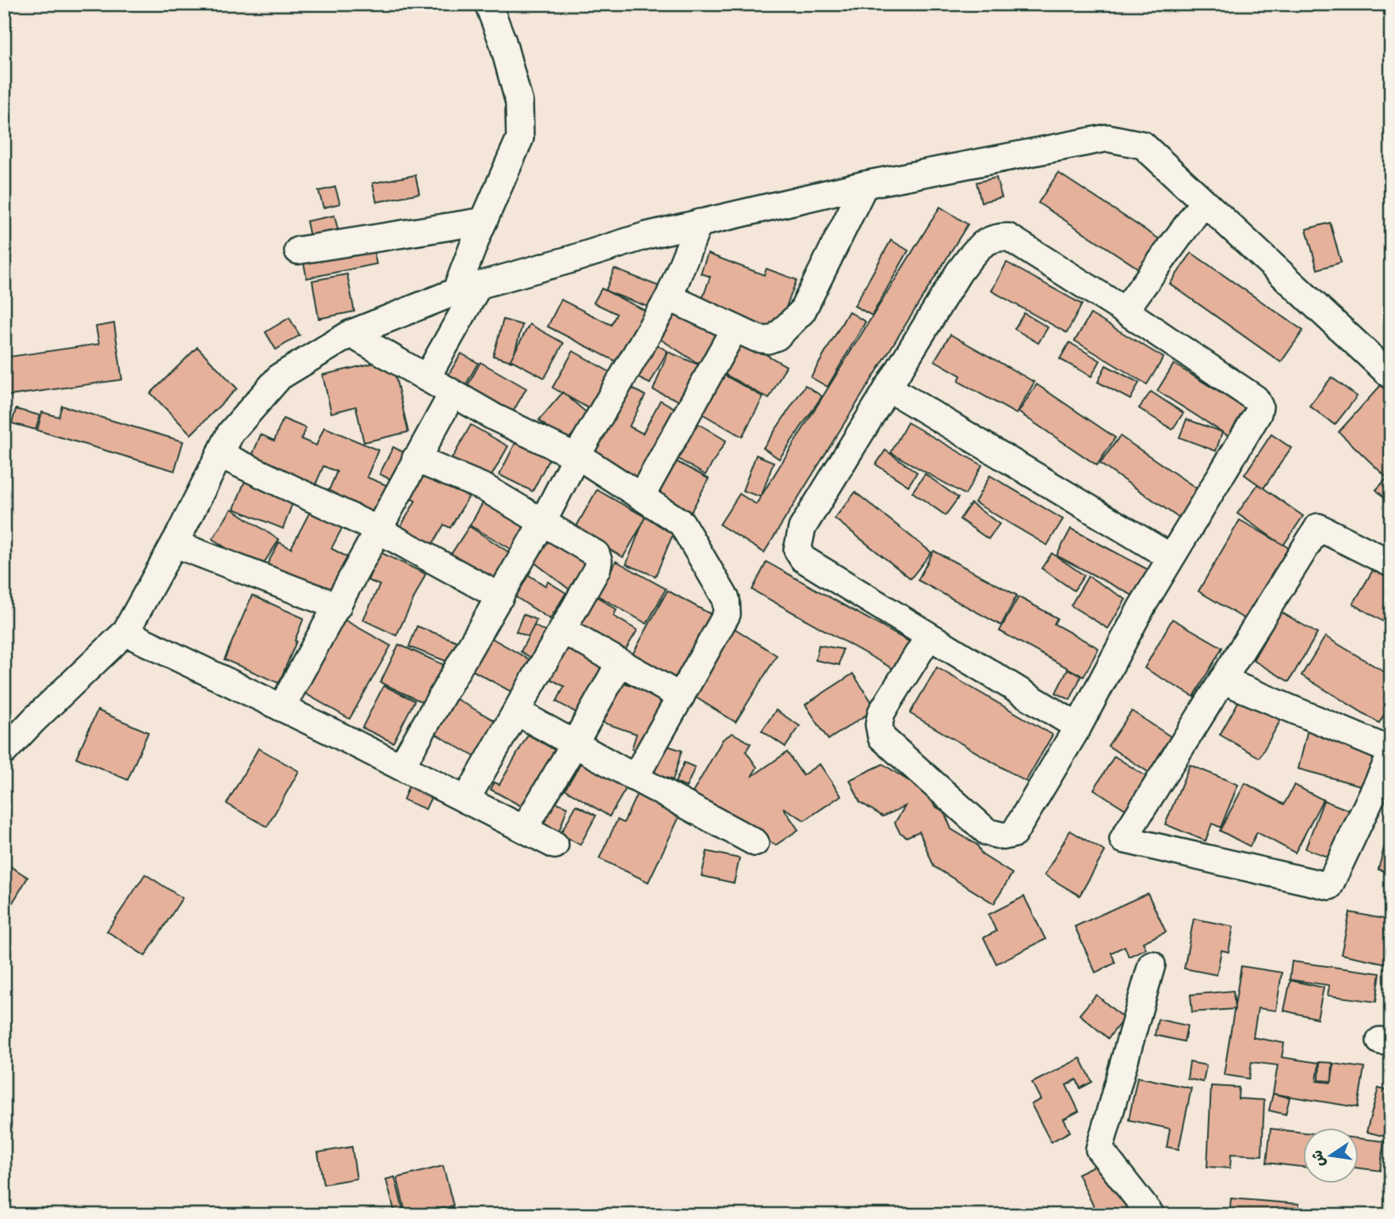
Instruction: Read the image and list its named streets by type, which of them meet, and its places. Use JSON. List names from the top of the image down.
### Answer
{
  "north": "left"
}
